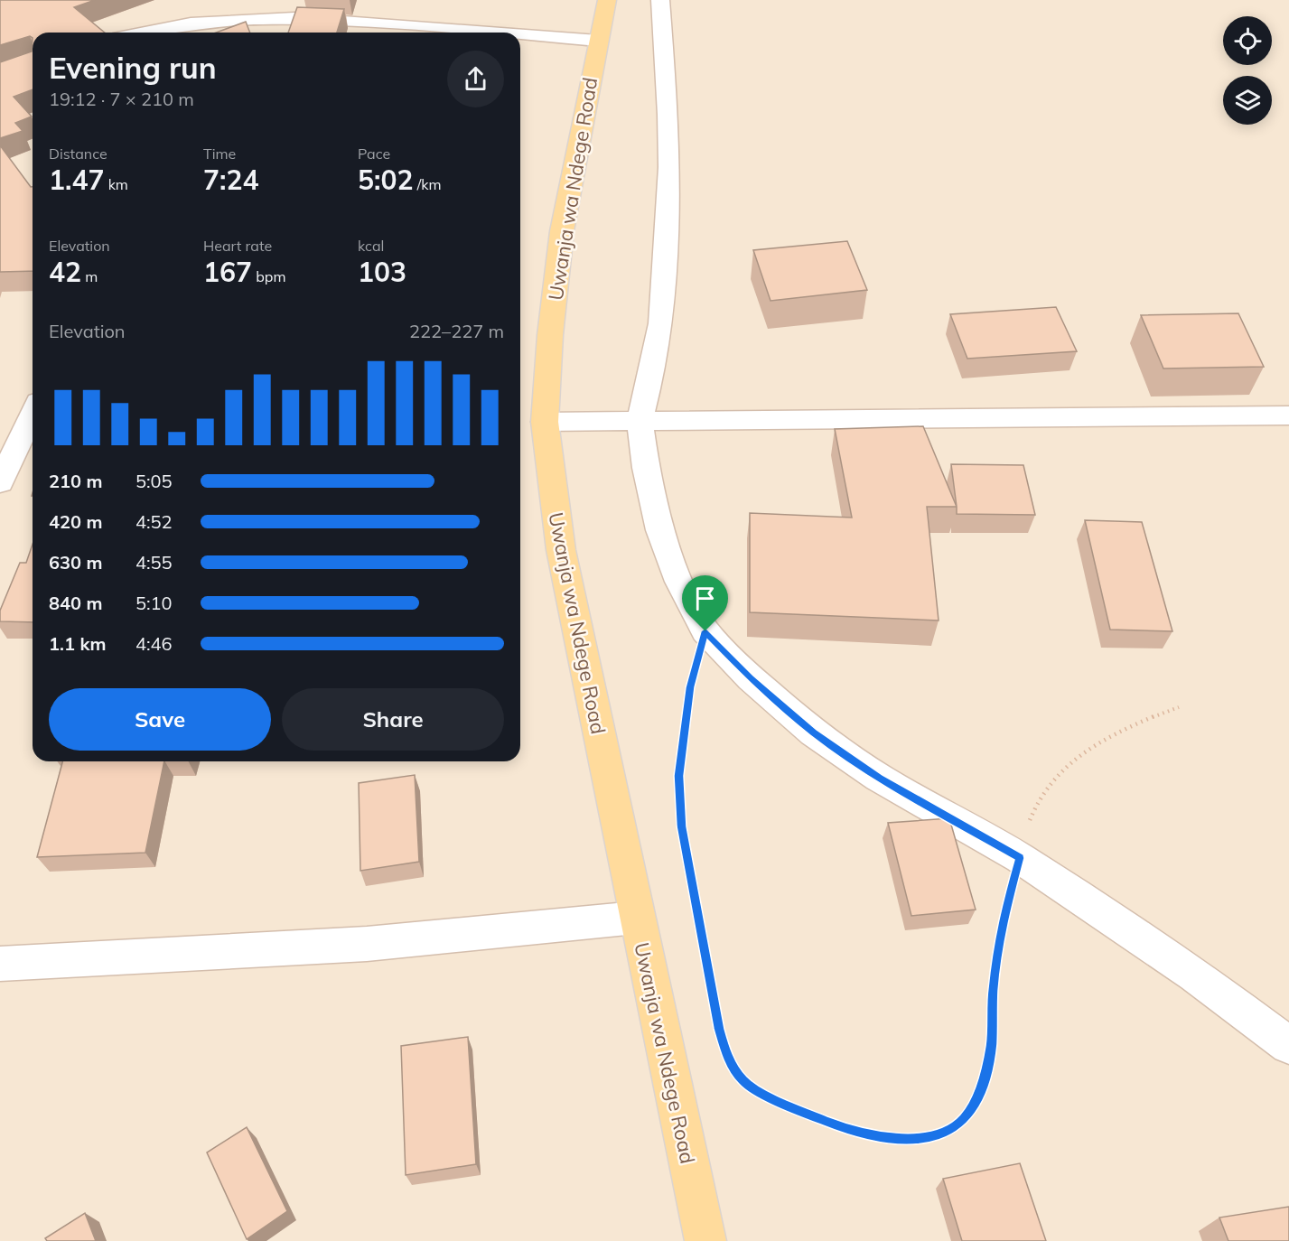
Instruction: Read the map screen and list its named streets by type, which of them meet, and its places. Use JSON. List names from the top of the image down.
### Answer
{
  "streets": {
    "main road": ["Uwanja wa Ndege Road"]
  },
  "page": {
    "heading": ["Evening run", "19:12 · 7 × 210 m"],
    "stats": [
      ["Distance", "1.47 km"],
      ["Time", "7:24"],
      ["Pace", "5:02 /km"],
      ["Elevation", "42 m"],
      ["Heart rate", "167 bpm"],
      ["kcal", "103"]
    ],
    "chart": ["Elevation", "222–227 m"],
    "list": [
      {
        "name": "210 m",
        "note": "5:05"
      },
      {
        "name": "420 m",
        "note": "4:52"
      },
      {
        "name": "630 m",
        "note": "4:55"
      },
      {
        "name": "840 m",
        "note": "5:10"
      },
      {
        "name": "1.1 km",
        "note": "4:46"
      }
    ],
    "buttons": ["Save", "Share"]
  }
}
